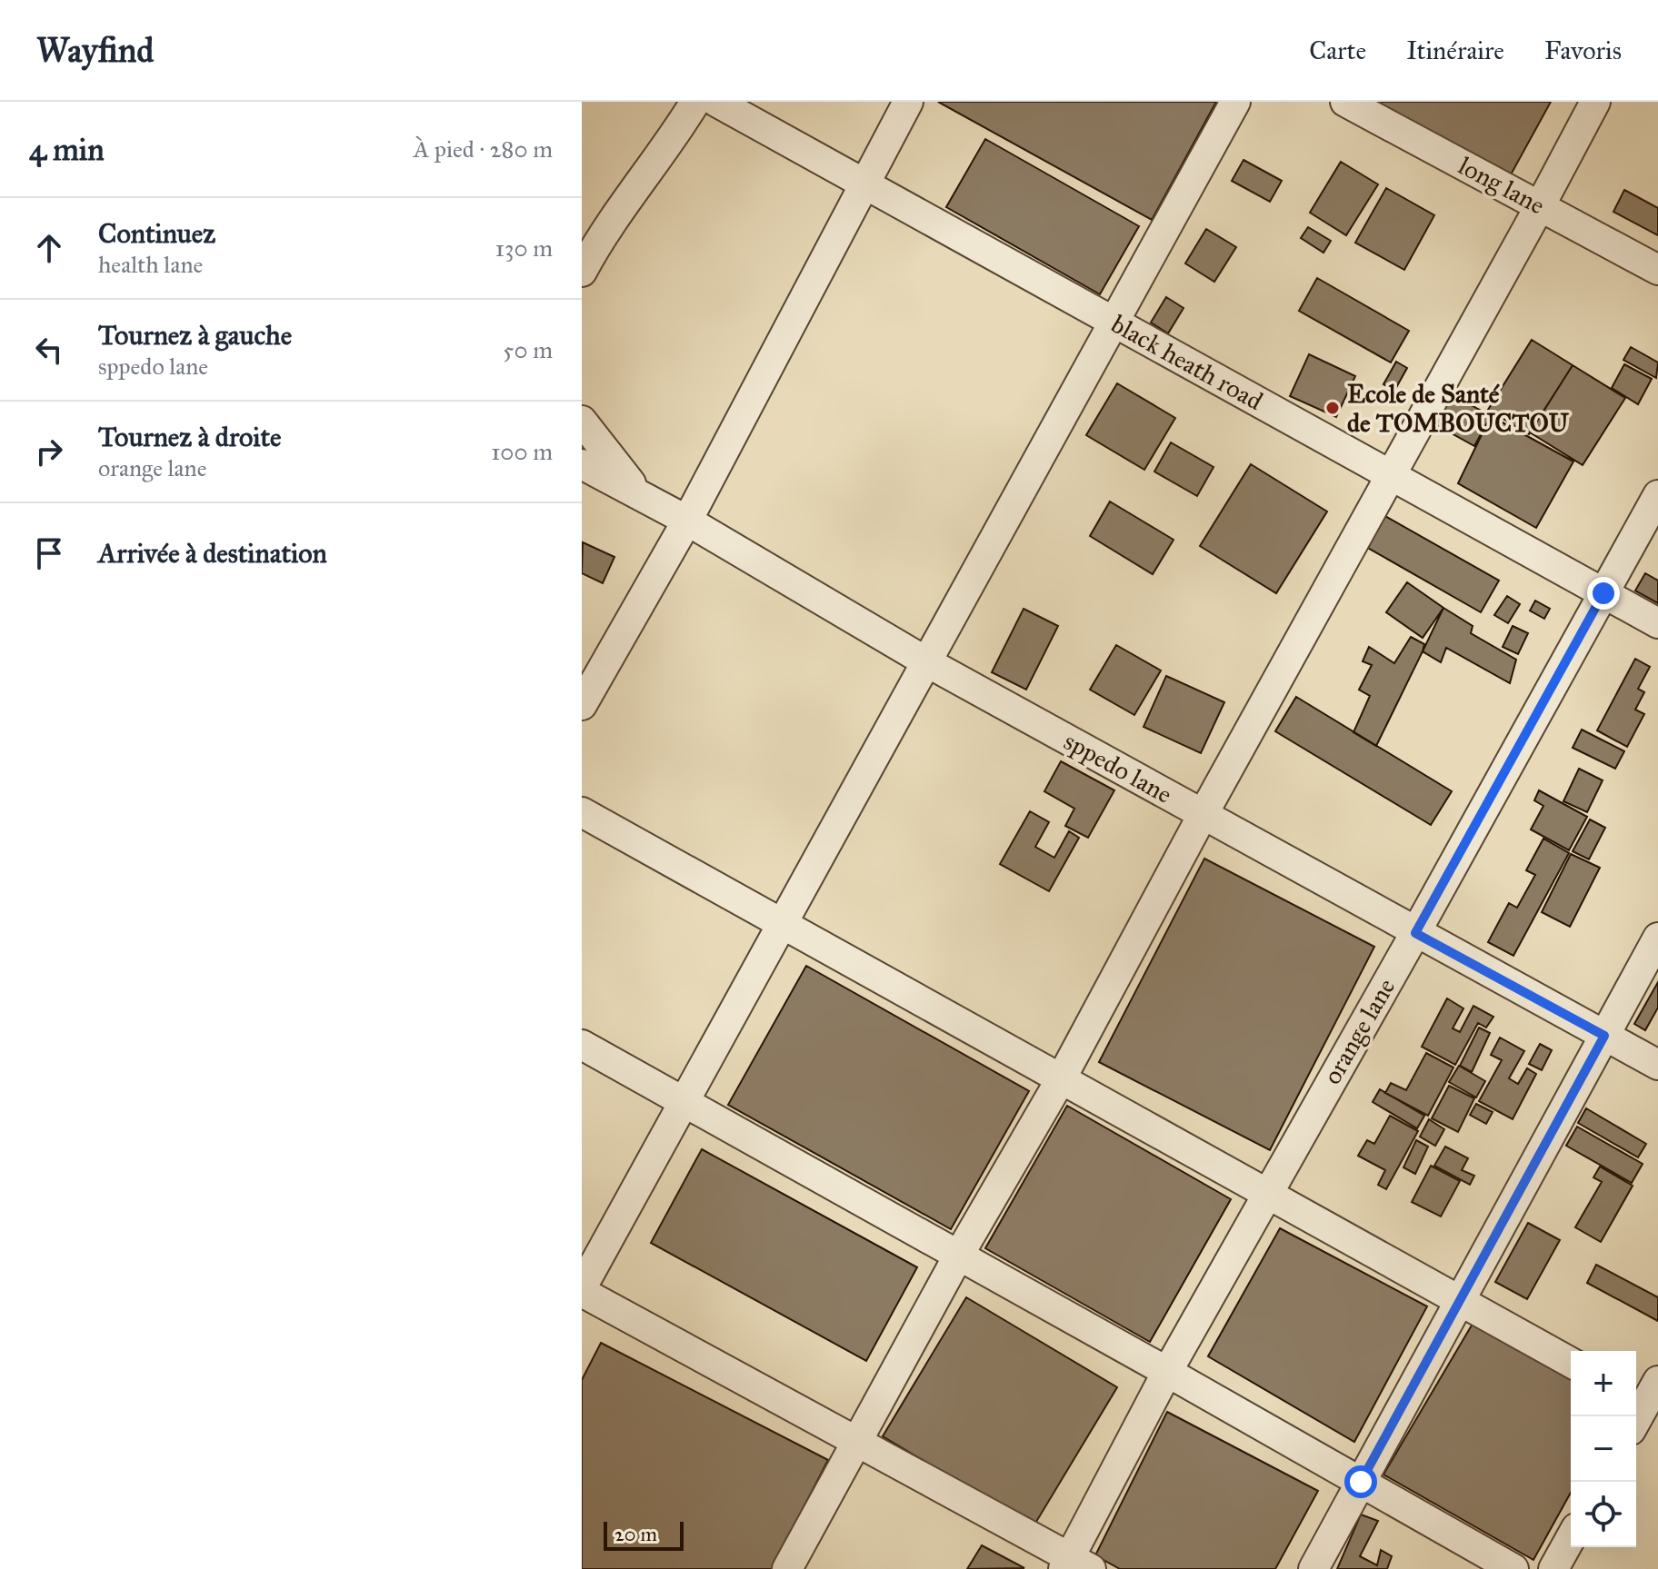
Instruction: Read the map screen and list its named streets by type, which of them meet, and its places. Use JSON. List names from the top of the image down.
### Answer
{
  "streets": {
    "street": [
      "long lane",
      "black heath road",
      "sppedo lane",
      "orange lane"
    ]
  },
  "crossings": [
    ["black heath road", "orange lane"],
    ["sppedo lane", "orange lane"]
  ],
  "places": ["Ecole de Santé de TOMBOUCTOU"],
  "scale_bar": "20 m",
  "page": {
    "header": "Wayfind",
    "nav": ["Carte", "Itinéraire", "Favoris"],
    "heading": ["4 min", "À pied · 280 m"],
    "list": [
      ["Continuez", "health lane", "130 m"],
      ["Tournez à gauche", "sppedo lane", "50 m"],
      ["Tournez à droite", "orange lane", "100 m"],
      "Arrivée à destination"
    ],
    "map_buttons": ["+", "−"],
    "scale": "20 m"
  }
}
